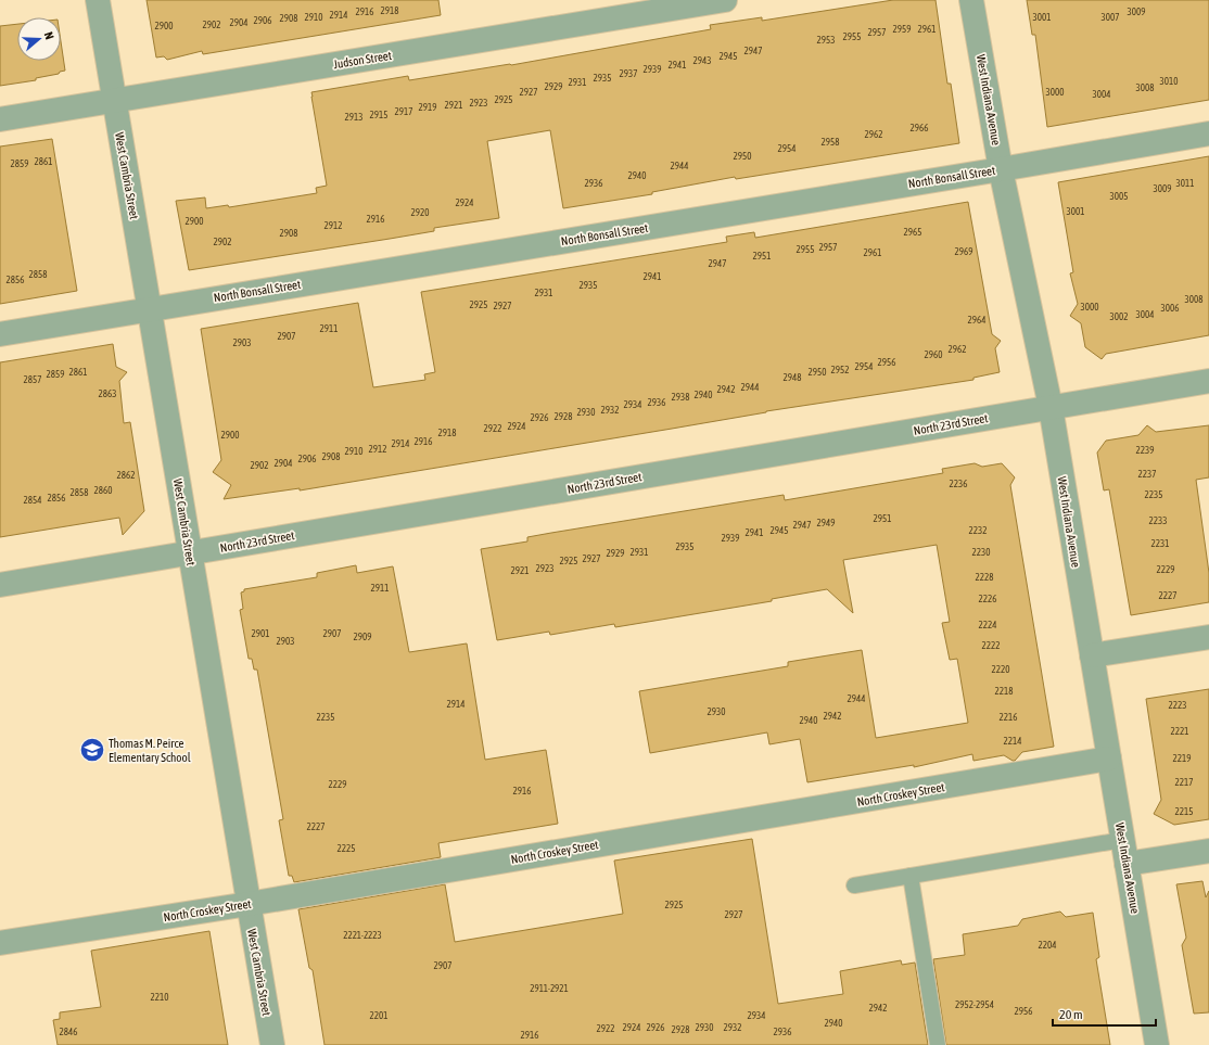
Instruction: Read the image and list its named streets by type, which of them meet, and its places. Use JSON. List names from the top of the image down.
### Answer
{
  "streets": {
    "street": [
      "Judson Street",
      "West Indiana Avenue",
      "West Cambria Street",
      "North Bonsall Street",
      "North 23rd Street",
      "North Croskey Street"
    ]
  },
  "crossings": [
    ["Judson Street", "West Cambria Street"],
    ["West Indiana Avenue", "North Bonsall Street"],
    ["West Indiana Avenue", "North 23rd Street"],
    ["West Indiana Avenue", "North Croskey Street"],
    ["West Cambria Street", "North Bonsall Street"],
    ["West Cambria Street", "North 23rd Street"],
    ["West Cambria Street", "North Croskey Street"]
  ],
  "places": {
    "school or university": ["Thomas M. Peirce Elementary School"]
  },
  "house_numbers": [
    "2918",
    "2916",
    "3009",
    "2914",
    "2910",
    "3001",
    "3007",
    "2908",
    "2906",
    "2904",
    "2902",
    "2900",
    "2959",
    "2961",
    "2957",
    "2955",
    "2953",
    "2947",
    "2945",
    "2943",
    "2941",
    "2939",
    "2937",
    "2935",
    "3010",
    "2931",
    "2929",
    "3008",
    "2927",
    "3000",
    "3004",
    "2925",
    "2923",
    "2921",
    "2919",
    "2917",
    "2915",
    "2913",
    "2966",
    "2962",
    "2958",
    "2954",
    "2950",
    "2861",
    "2859",
    "2944",
    "2940",
    "2936",
    "3011",
    "3009",
    "3005",
    "2924",
    "3001",
    "2920",
    "2916",
    "2900",
    "2912",
    "2965",
    "2908",
    "2902",
    "2957",
    "2955",
    "2969",
    "2961",
    "2951",
    "2947",
    "2858",
    "2941",
    "2856",
    "2935",
    "2931",
    "3008",
    "2925",
    "2927",
    "3000",
    "3006",
    "3004",
    "3002",
    "2964",
    "2911",
    "2907",
    "2903",
    "2962",
    "2960",
    "2956",
    "2954",
    "2952",
    "2861",
    "2950",
    "2859",
    "2948",
    "2857",
    "2944",
    "2942",
    "2863",
    "2940",
    "2938",
    "2936",
    "2934",
    "2932",
    "2930",
    "2928",
    "2926",
    "2924",
    "2922",
    "2918",
    "2900",
    "2916",
    "2914",
    "2912",
    "2239",
    "2910",
    "2908",
    "2906",
    "2904",
    "2902",
    "2237",
    "2862",
    "2236",
    "2860",
    "2858",
    "2235",
    "2856",
    "2854",
    "2951",
    "2233",
    "2949",
    "2947",
    "2945",
    "2232",
    "2941",
    "2939",
    "2231",
    "2935",
    "2931",
    "2230",
    "2929",
    "2927",
    "2925",
    "2923",
    "2229",
    "2921",
    "2228",
    "2911",
    "2227",
    "2226",
    "2224",
    "2901",
    "2907",
    "2909",
    "2903",
    "2222",
    "2220",
    "2218",
    "2944",
    "2914",
    "2223",
    "2930",
    "2942",
    "2235",
    "2216",
    "2940",
    "2221",
    "2214",
    "2219",
    "2217",
    "2229",
    "2916",
    "2215",
    "2227",
    "2225",
    "2925",
    "2927",
    "2221-2223",
    "2204",
    "2907",
    "2911-2921",
    "2210",
    "2952-2954",
    "2942",
    "2956",
    "2201",
    "2934",
    "2940",
    "2924",
    "2926",
    "2930",
    "2932",
    "2922",
    "2928",
    "2846",
    "2936",
    "2916"
  ],
  "scale_bar": "20 m",
  "north": "right"
}
